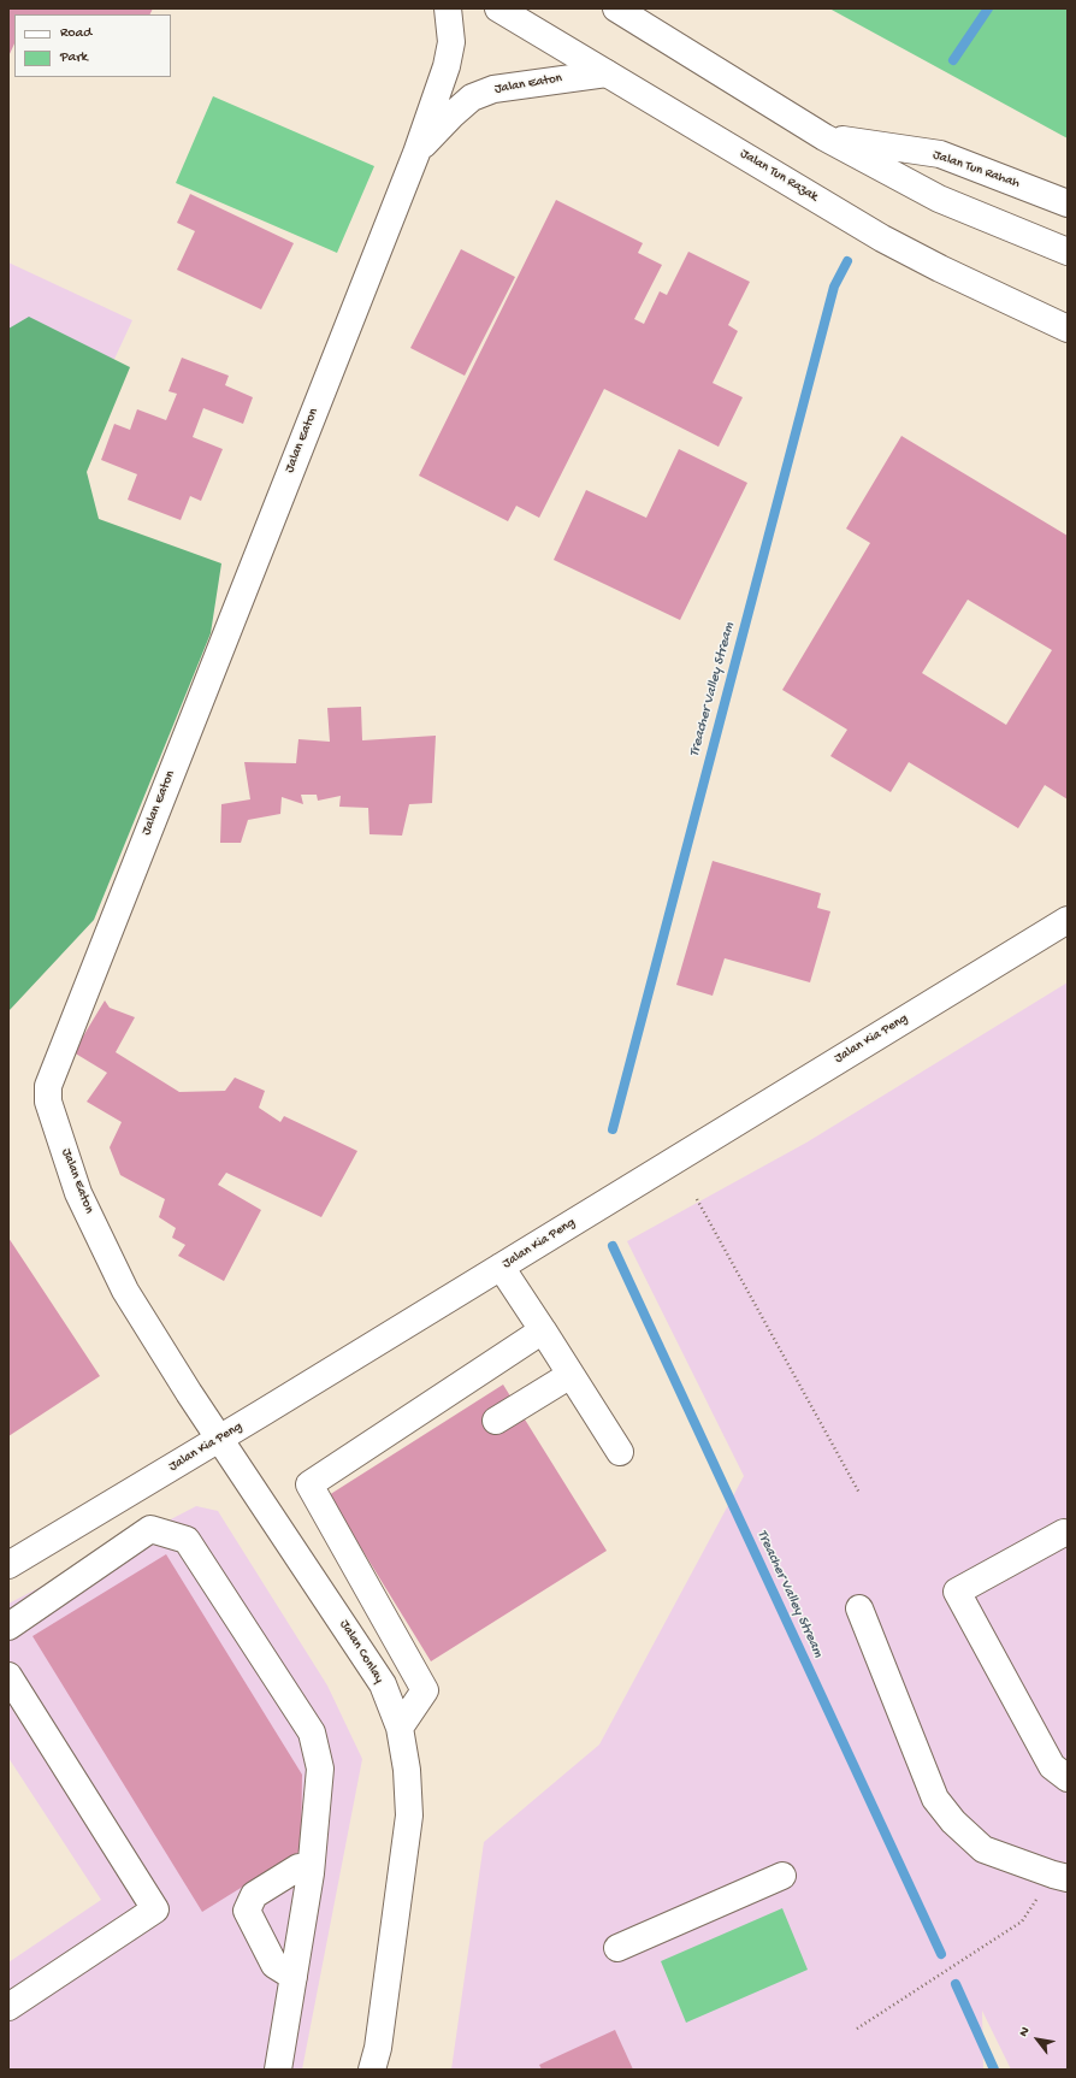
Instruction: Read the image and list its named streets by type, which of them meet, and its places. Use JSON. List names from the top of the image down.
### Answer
{
  "streets": {
    "street": [
      "Jalan Eaton",
      "Jalan Tun Rahah",
      "Jalan Tun Razak",
      "Jalan Kia Peng",
      "Jalan Conlay"
    ]
  },
  "crossings": [
    ["Jalan Eaton", "Jalan Tun Razak"],
    ["Jalan Eaton", "Jalan Kia Peng"],
    ["Jalan Eaton", "Jalan Conlay"],
    ["Jalan Kia Peng", "Jalan Conlay"]
  ],
  "water": ["Treacher Valley Stream"],
  "legend": ["Road", "Park"],
  "north": "top left"
}
